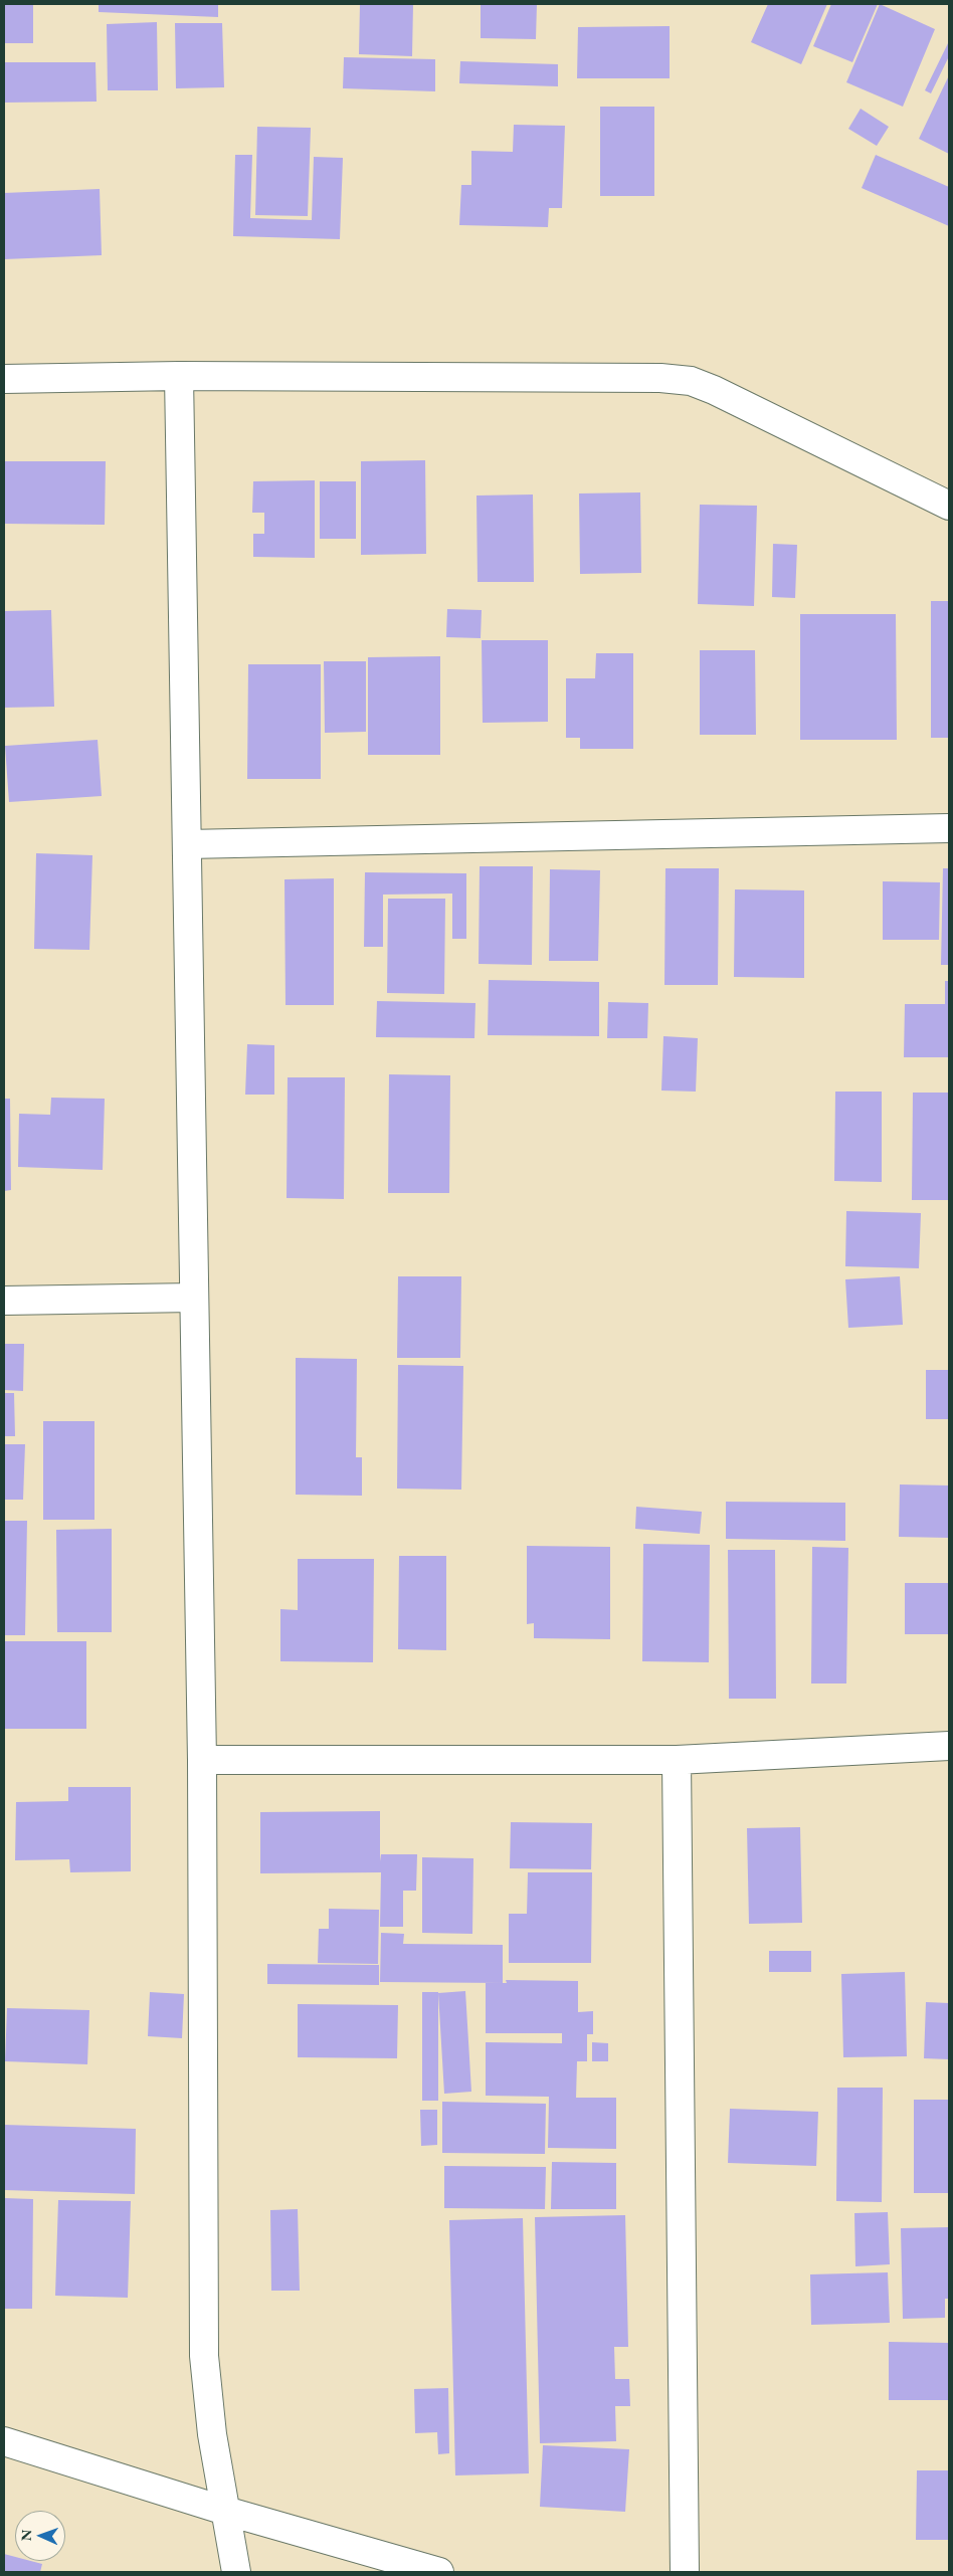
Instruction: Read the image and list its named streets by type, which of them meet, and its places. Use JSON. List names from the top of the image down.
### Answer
{
  "north": "left"
}
